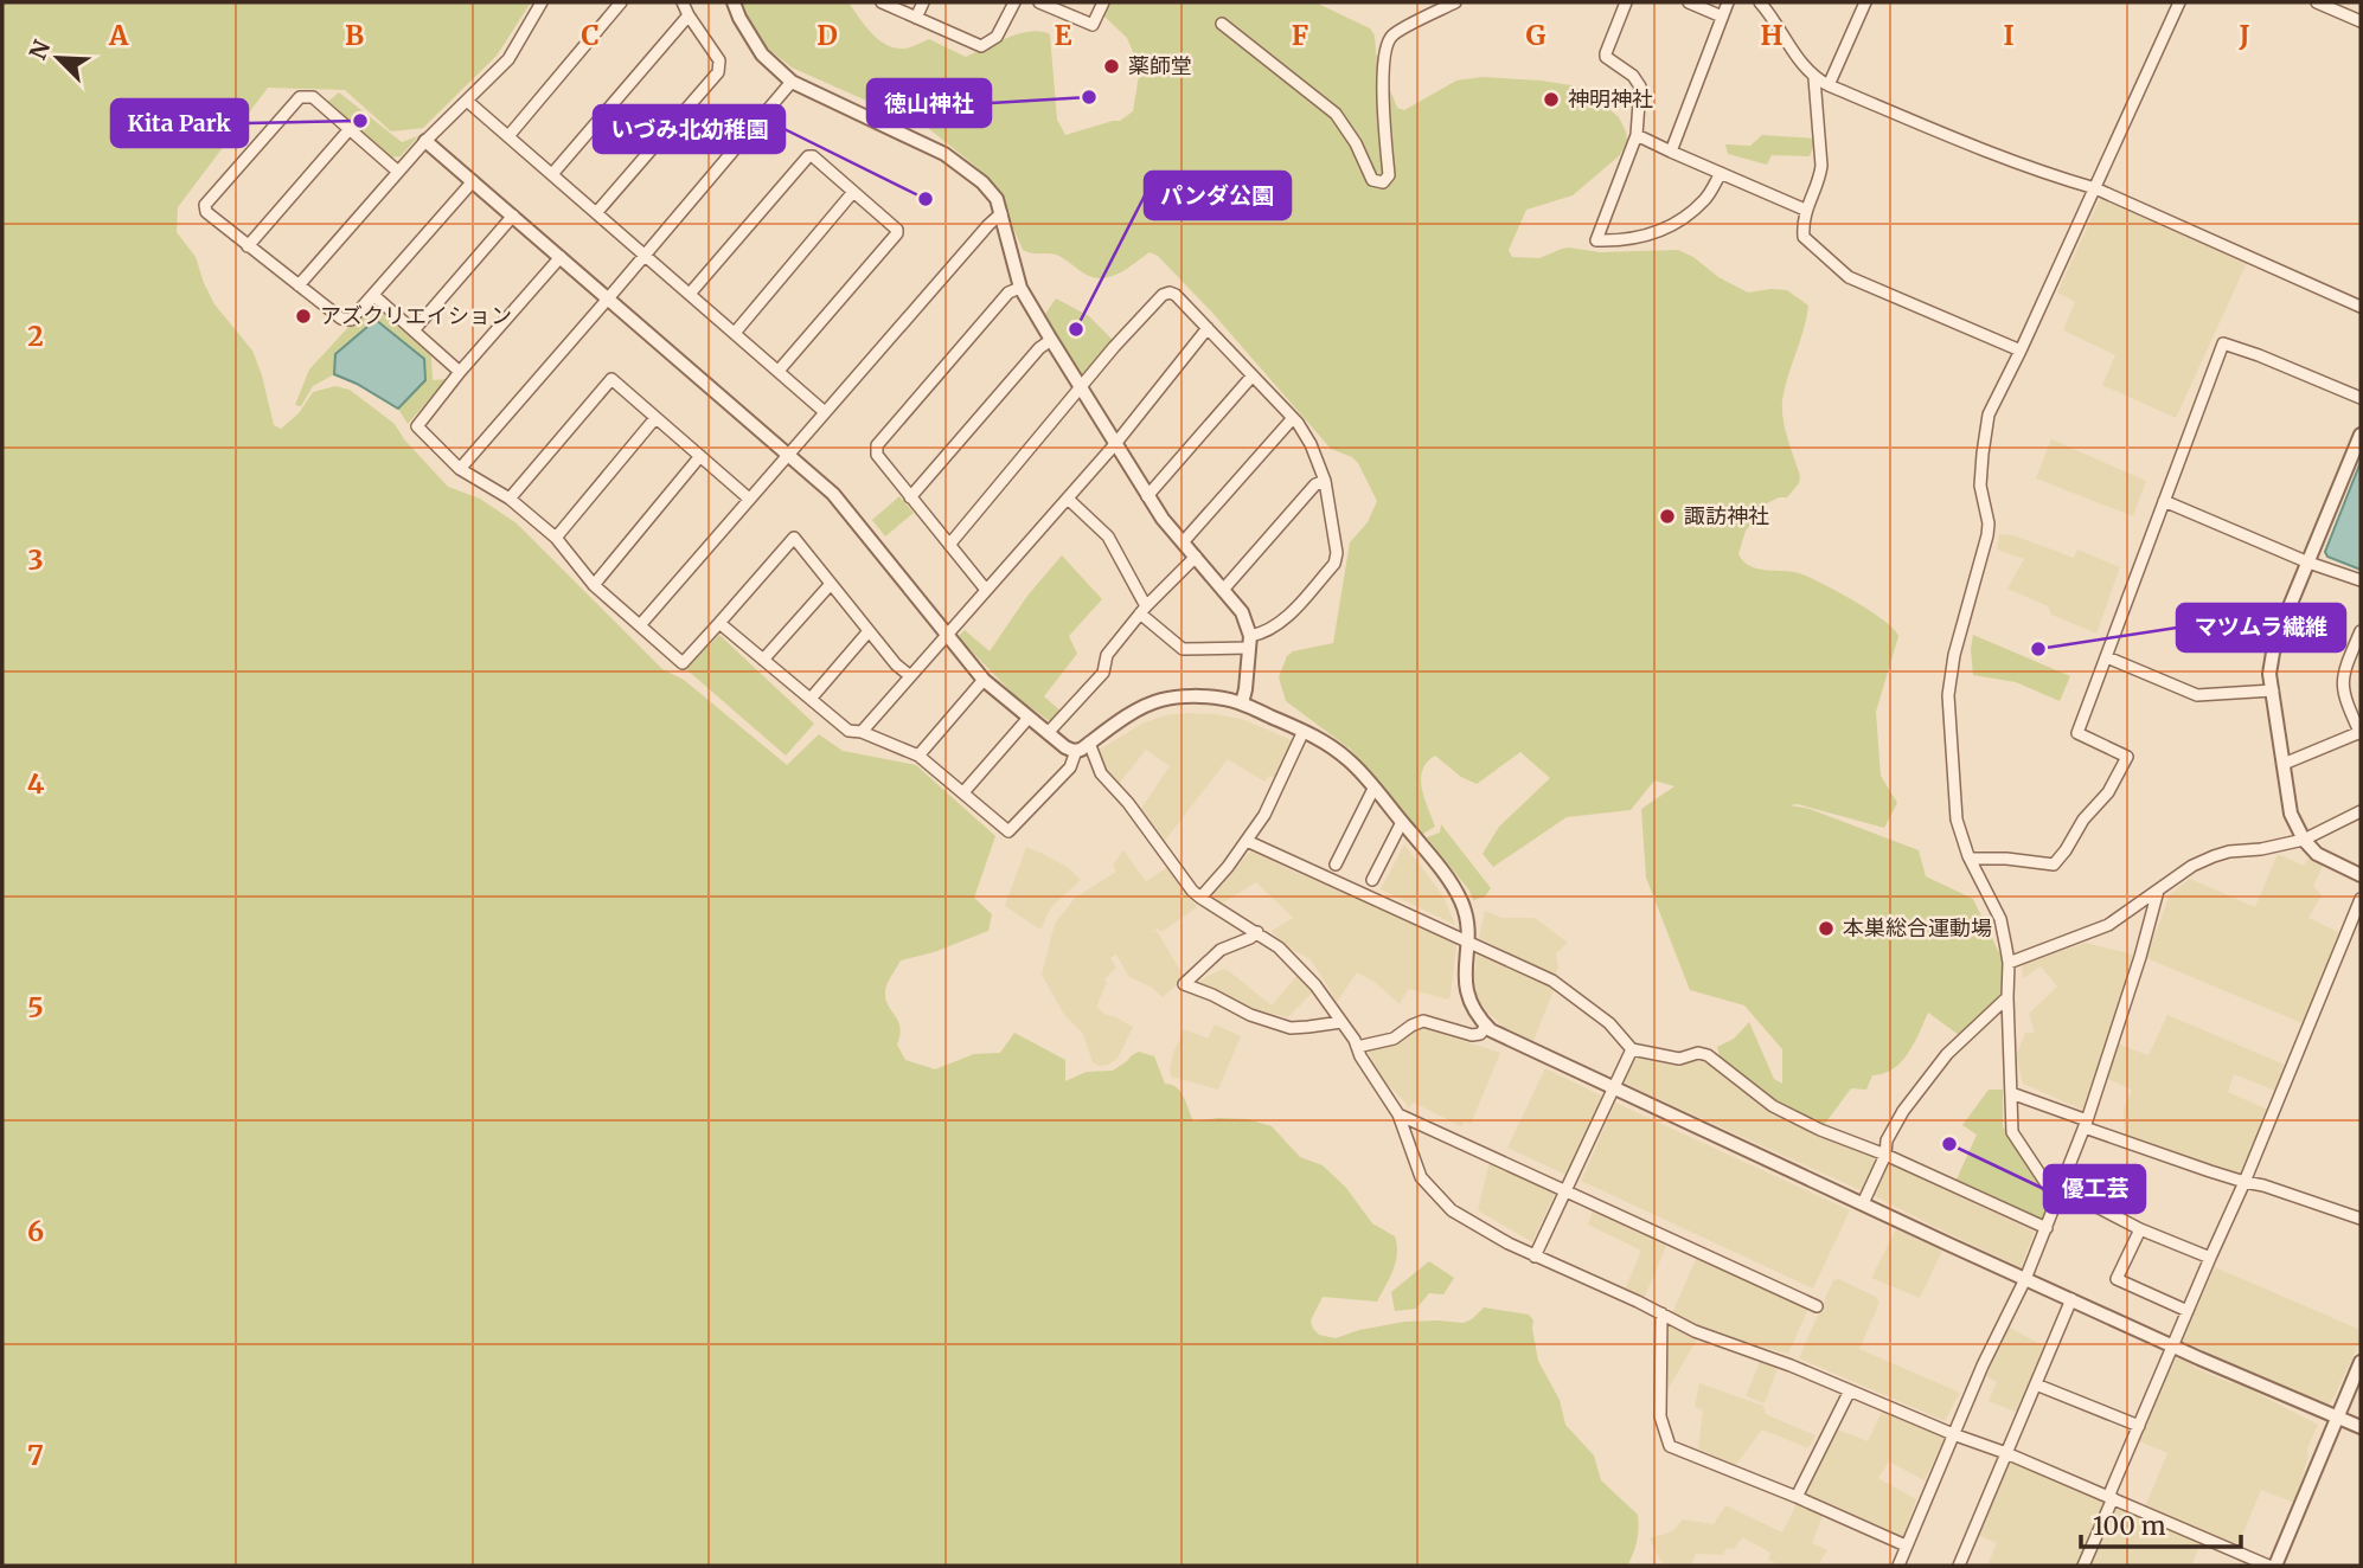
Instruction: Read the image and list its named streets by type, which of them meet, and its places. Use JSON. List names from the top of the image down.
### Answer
{
  "places": [
    "薬師堂",
    "徳山神社",
    "神明神社",
    "Kita Park",
    "いづみ北幼稚園",
    "アズクリエイション",
    "パンダ公園",
    "諏訪神社",
    "マツムラ繊維",
    "本巣総合運動場",
    "優工芸"
  ],
  "scale_bar": "100 m",
  "north": "top left",
  "grid": {
    "columns": [
      "A",
      "B",
      "C",
      "D",
      "E",
      "F",
      "G",
      "H",
      "I",
      "J"
    ],
    "rows": [
      "2",
      "3",
      "4",
      "5",
      "6",
      "7"
    ]
  }
}
